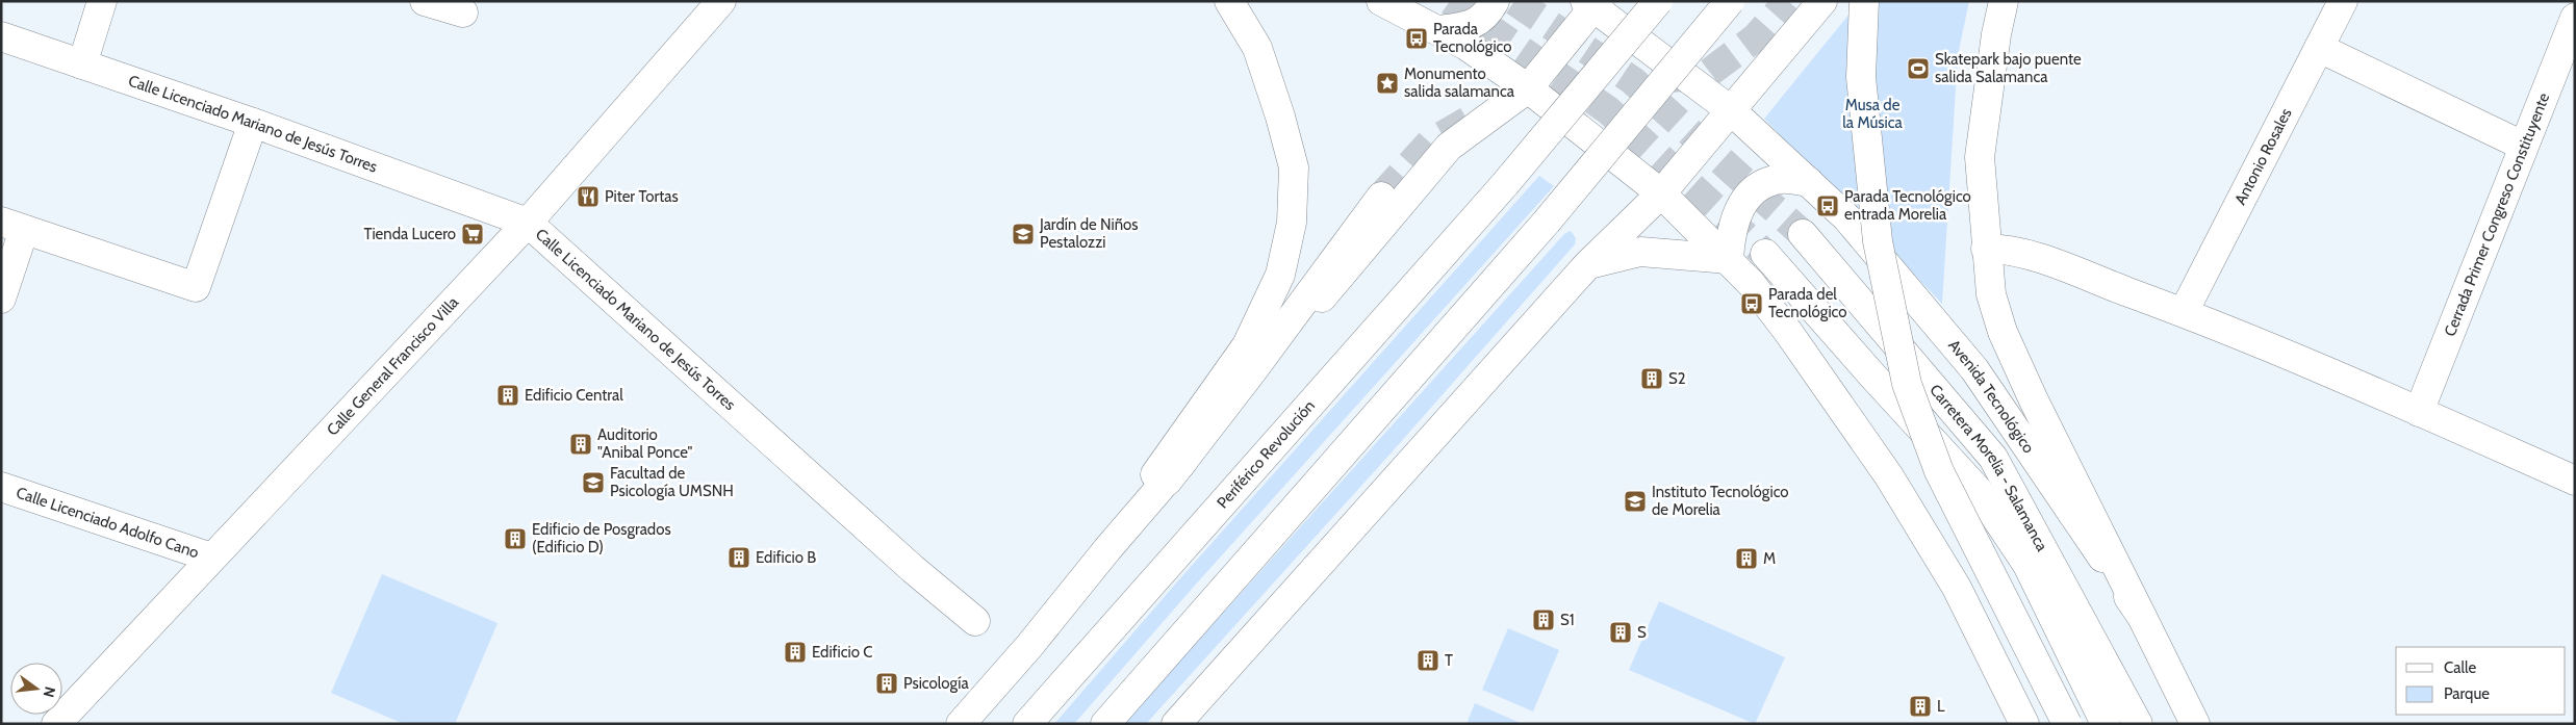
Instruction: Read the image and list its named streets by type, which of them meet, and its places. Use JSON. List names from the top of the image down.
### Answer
{
  "streets": {
    "main road": [
      "Calle Licenciado Mariano de Jesús Torres",
      "Antonio Rosales",
      "Cerrada Primer Congreso Constituyente",
      "Calle General Francisco Villa",
      "Avenida Tecnológico",
      "Periférico Revolución",
      "Carretera Morelia - Salamanca",
      "Calle Licenciado Adolfo Cano"
    ]
  },
  "crossings": [
    ["Calle Licenciado Mariano de Jesús Torres", "Calle General Francisco Villa"],
    ["Calle General Francisco Villa", "Calle Licenciado Adolfo Cano"]
  ],
  "parks": ["Musa de la Música"],
  "places": {
    "bus stop": ["Parada Tecnológico", "Parada Tecnológico entrada Morelia", "Parada del Tecnológico"],
    "sports": ["Skatepark bajo puente salida Salamanca"],
    "place": ["Monumento salida salamanca"],
    "restaurant": ["Piter Tortas"],
    "supermarket": ["Tienda Lucero"],
    "school or university": ["Jardín de Niños Pestalozzi", "Facultad de Psicología UMSNH", "Instituto Tecnológico de Morelia"],
    "building": [
      "S2",
      "Edificio Central",
      "Auditorio \"Anibal Ponce\"",
      "Edificio de Posgrados (Edificio D)",
      "Edificio B",
      "M",
      "S1",
      "S",
      "Edificio C",
      "T",
      "Psicología",
      "L"
    ]
  },
  "legend": ["Calle", "Parque"],
  "north": "right"
}
